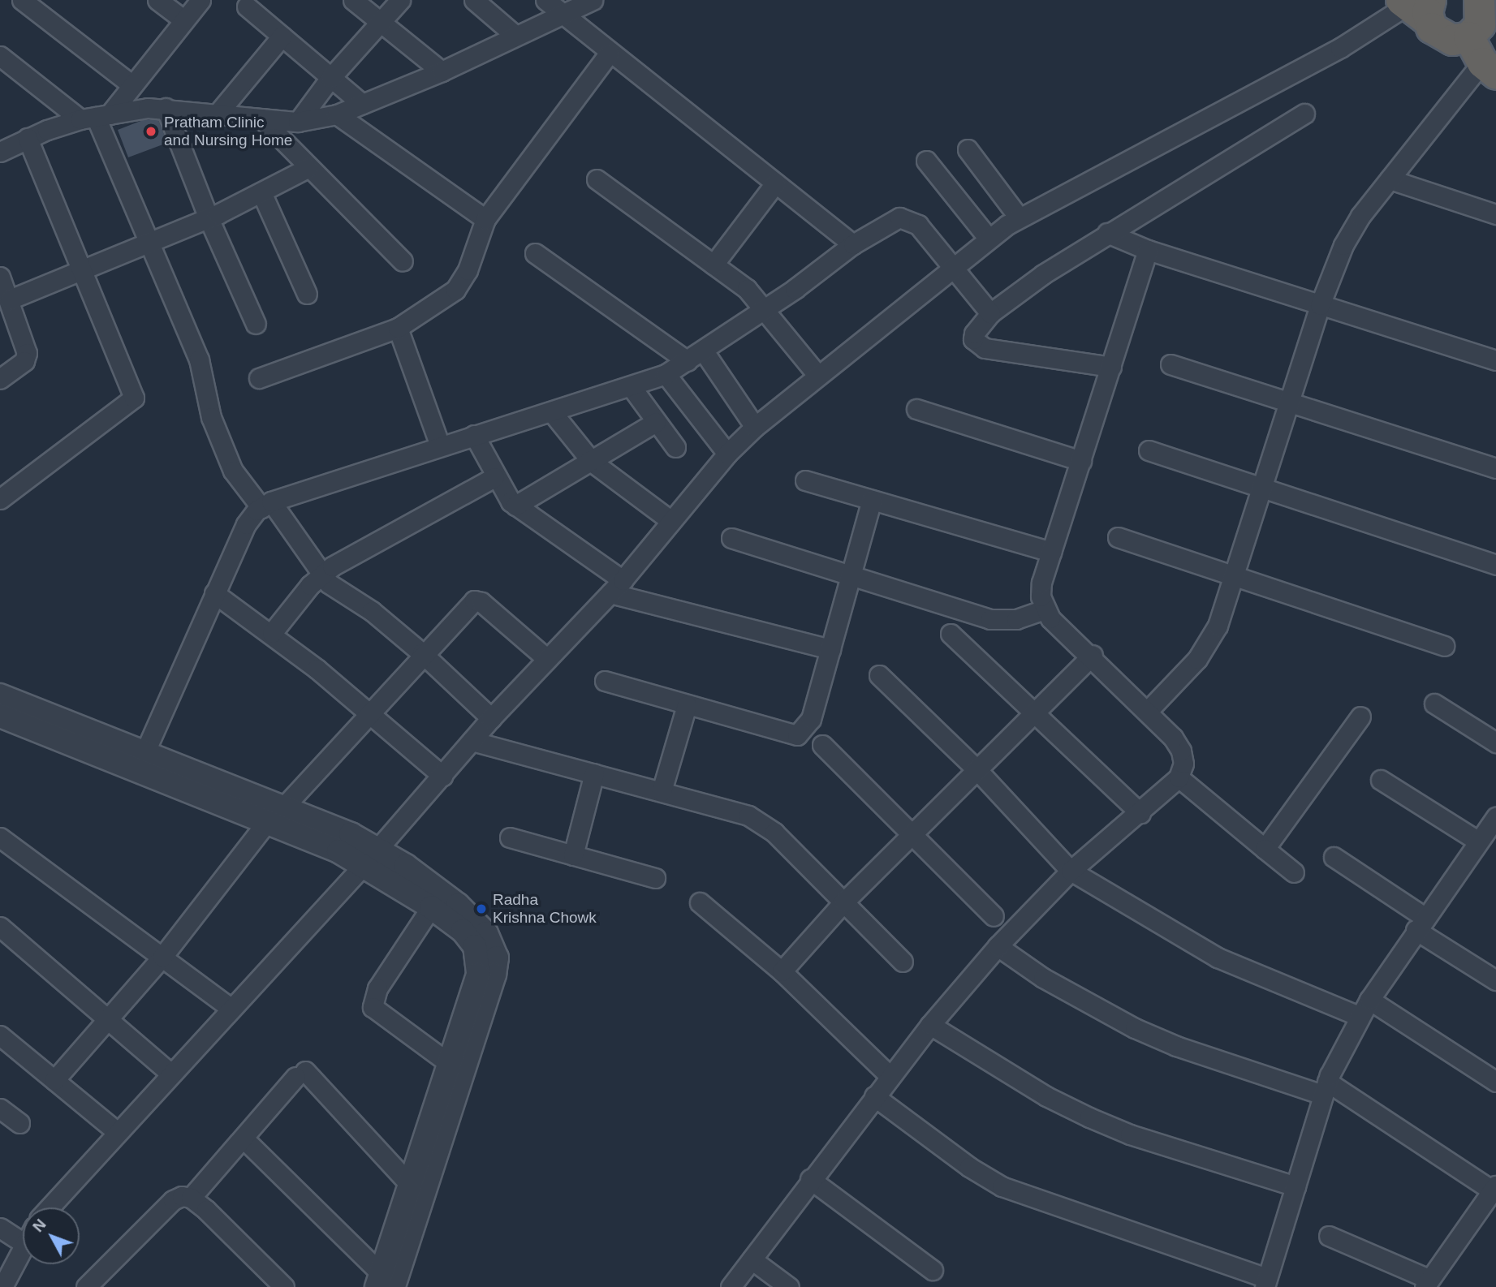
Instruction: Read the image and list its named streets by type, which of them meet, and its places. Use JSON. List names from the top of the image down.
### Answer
{
  "places": ["Pratham Clinic and Nursing Home", "Radha Krishna Chowk"],
  "north": "top left"
}
